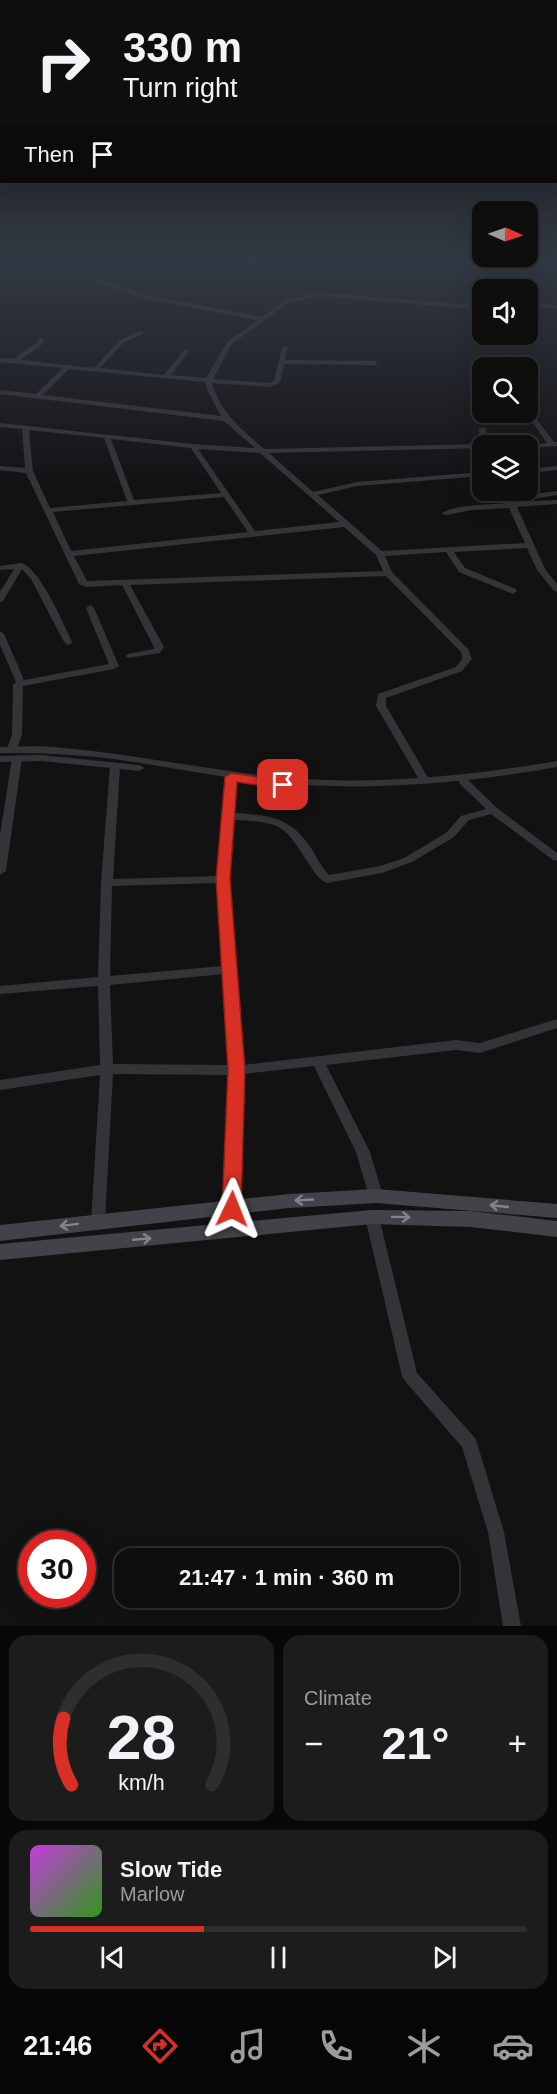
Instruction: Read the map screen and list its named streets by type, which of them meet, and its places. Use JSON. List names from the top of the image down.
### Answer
{
  "north": "right",
  "page": {
    "turn": ["330 m", "Turn right"],
    "then": "Then",
    "limit": "30",
    "trip": "21:47 · 1 min · 360 m",
    "tile": "Climate",
    "heat": ["−", "21°", "+"],
    "song": ["Slow Tide", "Marlow"],
    "tabs": "21:46",
    "gauge": ["28", "km/h"]
  }
}
